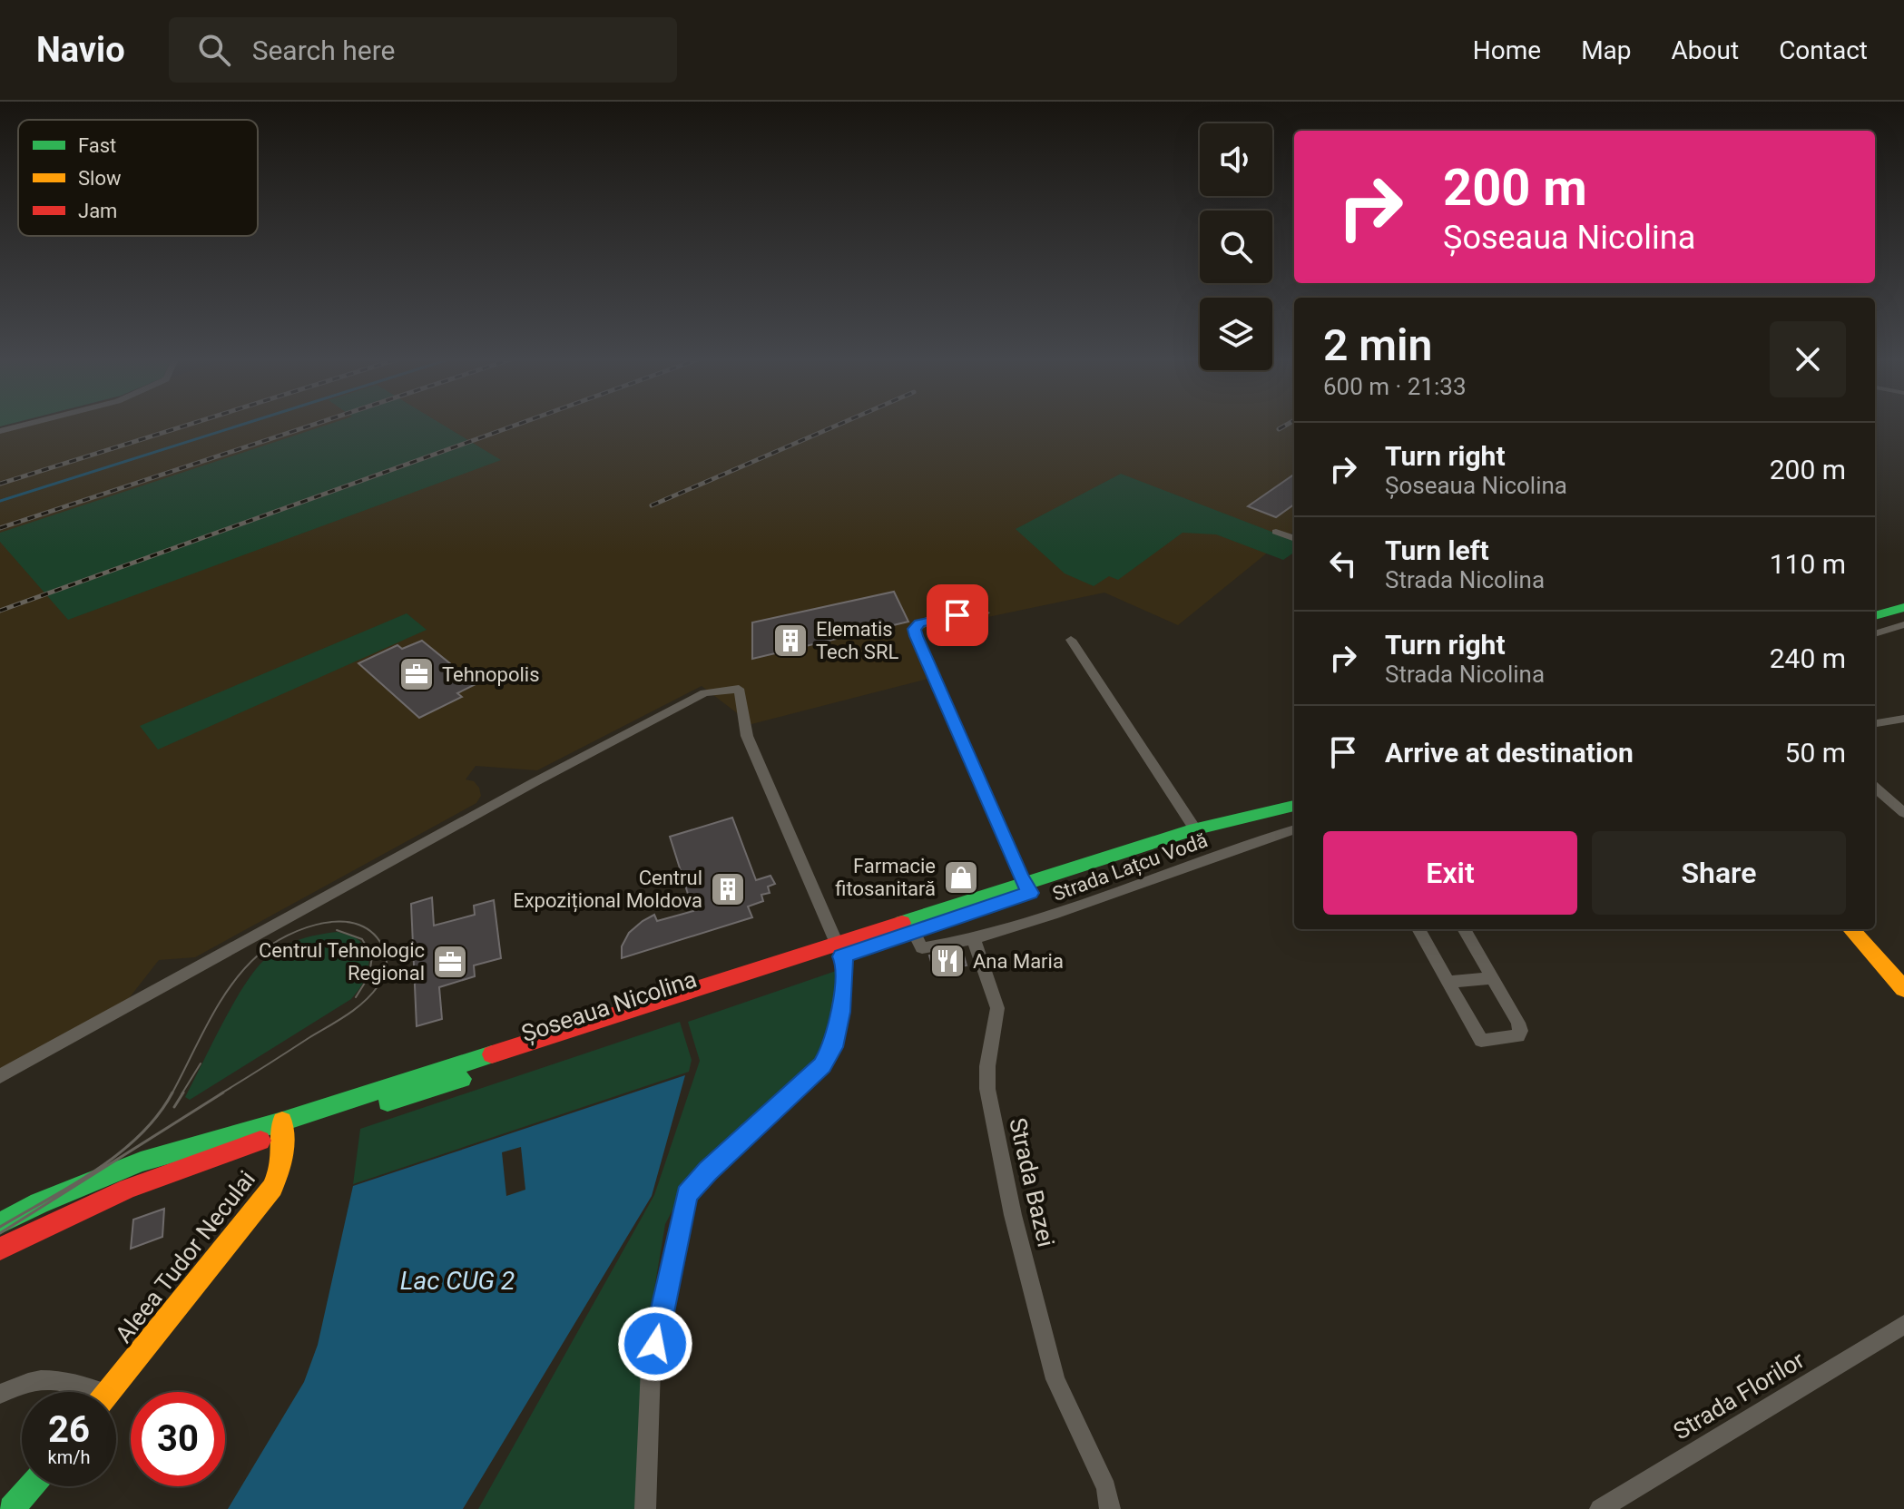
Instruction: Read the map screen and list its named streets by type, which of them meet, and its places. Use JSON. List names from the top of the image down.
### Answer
{
  "streets": {
    "main road": ["Șoseaua Nicolina", "Aleea Tudor Neculai"],
    "street": ["Strada Lațcu Vodă", "Strada Bazei", "Strada Florilor"]
  },
  "crossings": [
    ["Strada Lațcu Vodă", "Strada Bazei"],
    ["Șoseaua Nicolina", "Aleea Tudor Neculai"]
  ],
  "water": ["Lac CUG 2"],
  "places": {
    "building": ["Elematis Tech SRL", "Centrul Expozițional Moldova"],
    "office": ["Tehnopolis", "Centrul Tehnologic Regional"],
    "shop": ["Farmacie fitosanitară"],
    "restaurant": ["Ana Maria"]
  },
  "legend": ["Fast", "Slow", "Jam"],
  "page": {
    "header": "Navio",
    "search": "Search here",
    "nav": [
      "Home",
      "Map",
      "About",
      "Contact"
    ],
    "turn": ["200 m", "Șoseaua Nicolina"],
    "heading": ["2 min", "600 m · 21:33"],
    "list": [
      {
        "name": "Turn right",
        "note": "Șoseaua Nicolina",
        "value": "200 m"
      },
      {
        "name": "Turn left",
        "note": "Strada Nicolina",
        "value": "110 m"
      },
      {
        "name": "Turn right",
        "note": "Strada Nicolina",
        "value": "240 m"
      },
      {
        "name": "Arrive at destination",
        "value": "50 m"
      }
    ],
    "buttons": ["Exit", "Share"],
    "speed": "26 km/h",
    "limit": "30"
  }
}
